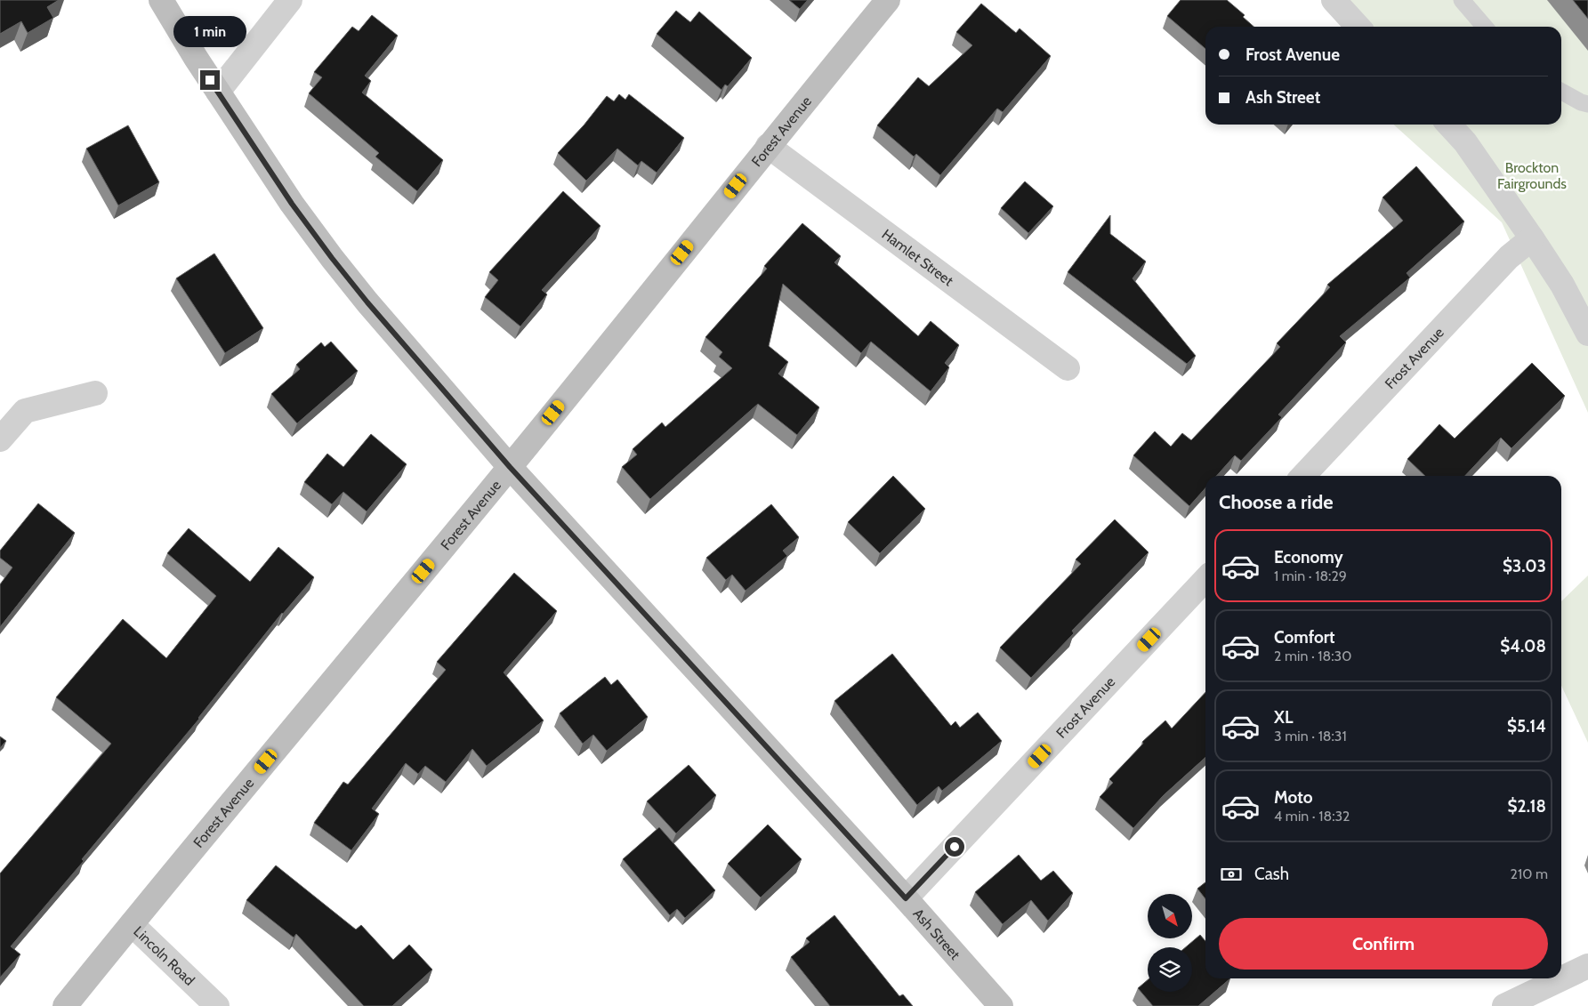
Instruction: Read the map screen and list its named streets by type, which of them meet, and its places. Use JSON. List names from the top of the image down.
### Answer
{
  "streets": {
    "street": [
      "Forest Avenue",
      "Hamlet Street",
      "Frost Avenue",
      "Ash Street",
      "Lincoln Road"
    ]
  },
  "crossings": [
    ["Forest Avenue", "Hamlet Street"],
    ["Forest Avenue", "Ash Street"],
    ["Forest Avenue", "Lincoln Road"],
    ["Frost Avenue", "Ash Street"]
  ],
  "parks": ["Brockton Fairgrounds"],
  "north": "bottom right",
  "page": {
    "bubble": "1 min",
    "banner": ["Frost Avenue", "Ash Street"],
    "heading": "Choose a ride",
    "list": [
      {
        "name": "Economy",
        "note": "1 min · 18:29",
        "value": "$3.03"
      },
      {
        "name": "Comfort",
        "note": "2 min · 18:30",
        "value": "$4.08"
      },
      {
        "name": "XL",
        "note": "3 min · 18:31",
        "value": "$5.14"
      },
      {
        "name": "Moto",
        "note": "4 min · 18:32",
        "value": "$2.18"
      }
    ],
    "pay": ["Cash", "210 m"],
    "buttons": "Confirm"
  }
}
